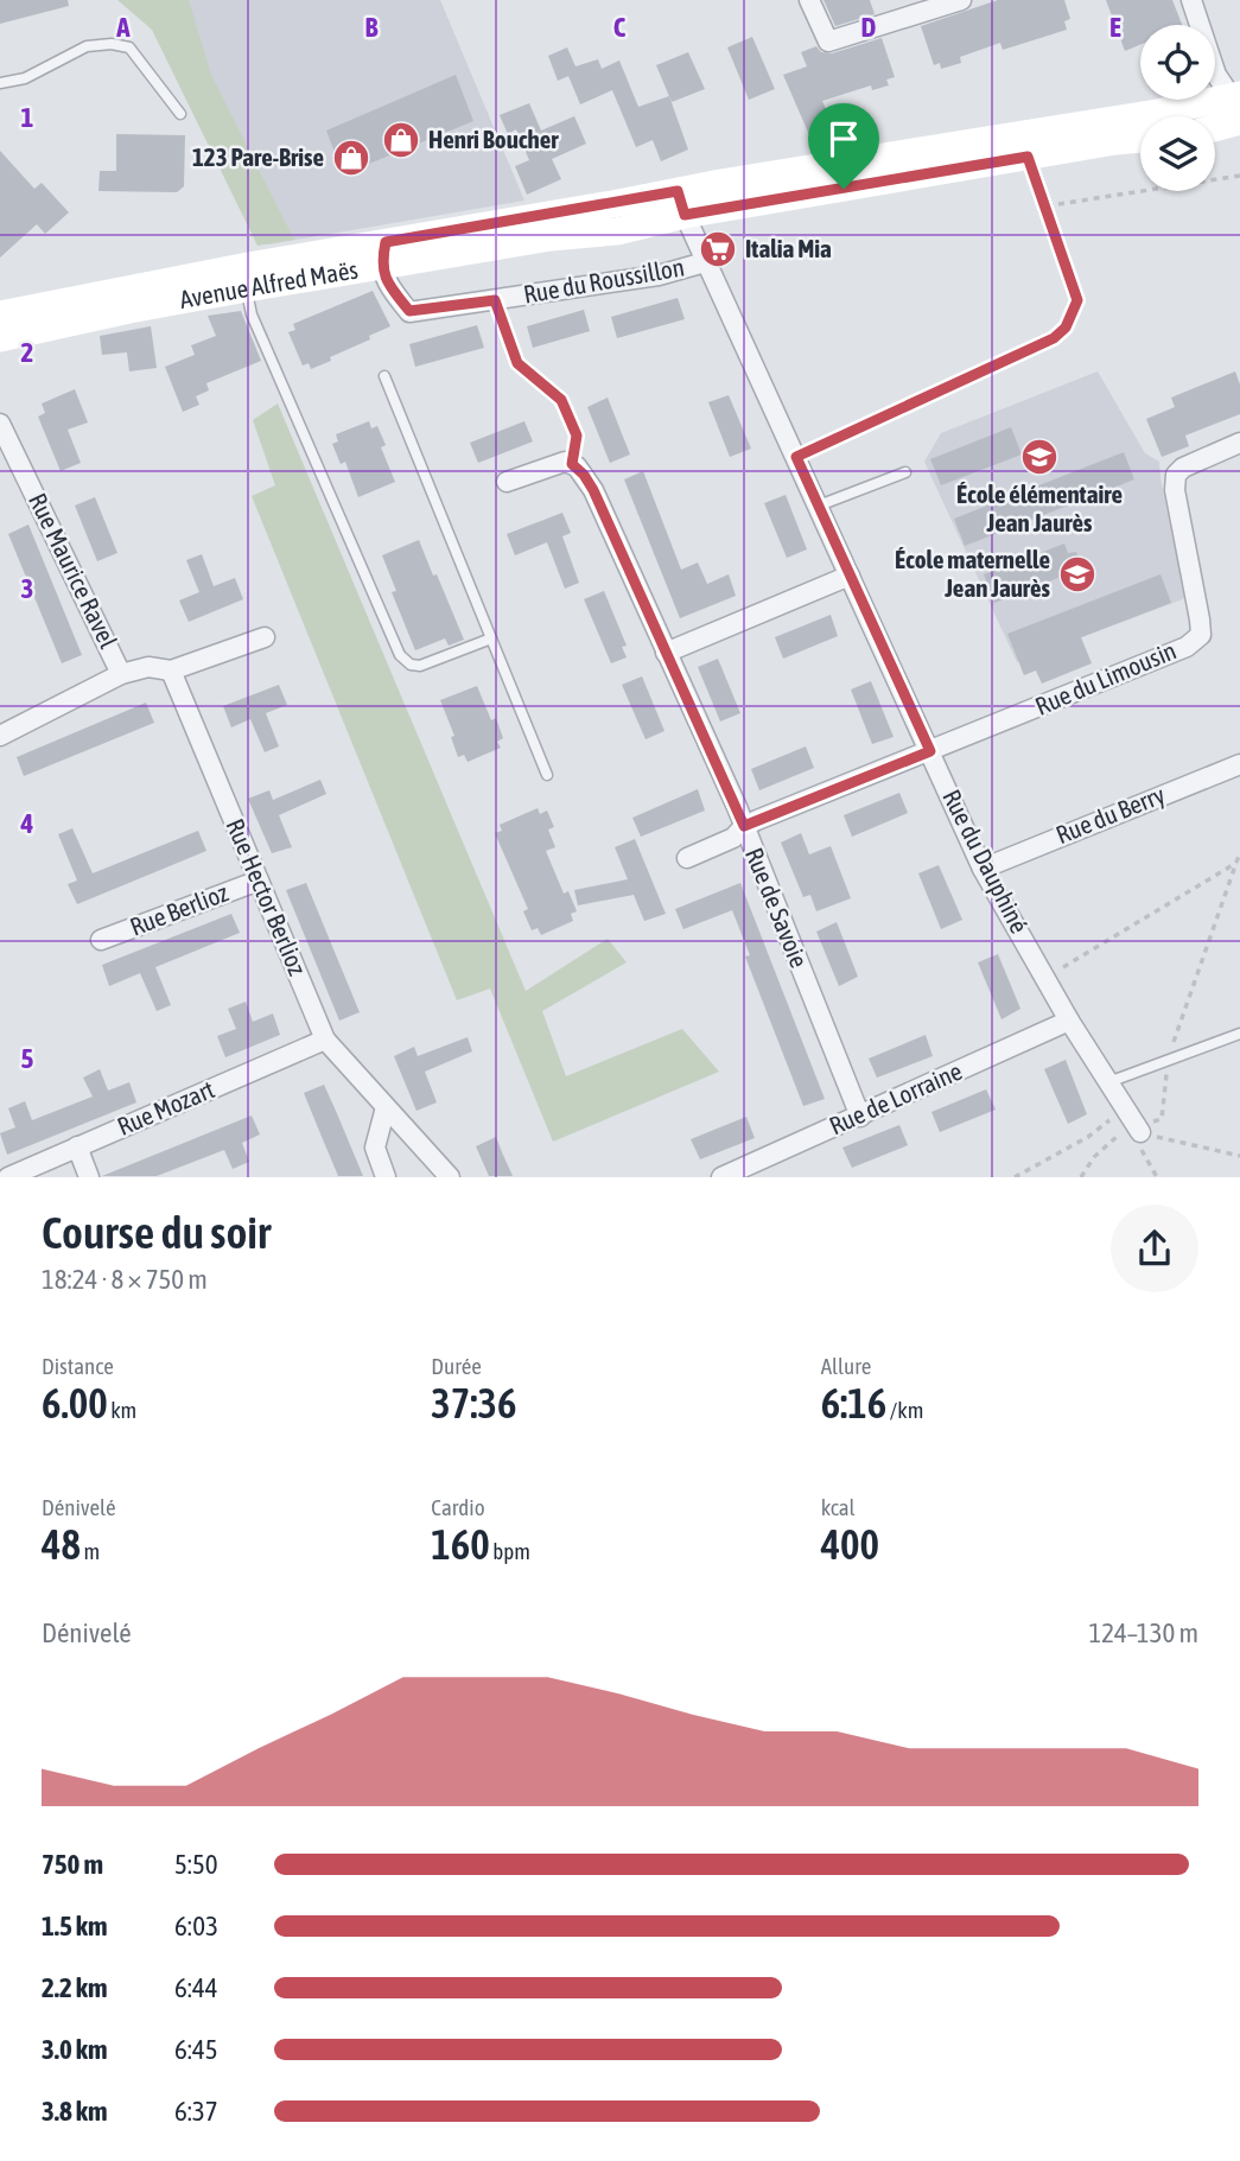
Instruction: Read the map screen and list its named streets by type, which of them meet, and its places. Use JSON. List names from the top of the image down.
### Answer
{
  "streets": {
    "main road": ["Avenue Alfred Maës"],
    "street": [
      "Rue du Roussillon",
      "Rue Maurice Ravel",
      "Rue du Limousin",
      "Rue du Berry",
      "Rue du Dauphiné",
      "Rue Hector Berlioz",
      "Rue de Savoie",
      "Rue Berlioz",
      "Rue de Lorraine",
      "Rue Mozart"
    ]
  },
  "crossings": [
    ["Rue du Roussillon", "Avenue Alfred Maës"],
    ["Rue du Roussillon", "Rue du Dauphiné"],
    ["Avenue Alfred Maës", "Rue du Dauphiné"],
    ["Rue du Limousin", "Rue du Dauphiné"],
    ["Rue du Berry", "Rue du Dauphiné"],
    ["Rue du Dauphiné", "Rue de Lorraine"],
    ["Rue Hector Berlioz", "Rue Berlioz"],
    ["Rue Hector Berlioz", "Rue Mozart"],
    ["Rue de Savoie", "Rue de Lorraine"]
  ],
  "places": {
    "shop": ["Henri Boucher", "123 Pare-Brise"],
    "supermarket": ["Italia Mia"],
    "school or university": ["École élémentaire Jean Jaurès", "École maternelle Jean Jaurès"]
  },
  "page": {
    "heading": ["Course du soir", "18:24 · 8 × 750 m"],
    "stats": [
      ["Distance", "6.00 km"],
      ["Durée", "37:36"],
      ["Allure", "6:16 /km"],
      ["Dénivelé", "48 m"],
      ["Cardio", "160 bpm"],
      ["kcal", "400"]
    ],
    "chart": ["Dénivelé", "124–130 m"],
    "list": [
      {
        "name": "750 m",
        "note": "5:50"
      },
      {
        "name": "1.5 km",
        "note": "6:03"
      },
      {
        "name": "2.2 km",
        "note": "6:44"
      },
      {
        "name": "3.0 km",
        "note": "6:45"
      },
      {
        "name": "3.8 km",
        "note": "6:37"
      }
    ]
  },
  "grid": {
    "columns": [
      "A",
      "B",
      "C",
      "D",
      "E"
    ],
    "rows": [
      "1",
      "2",
      "3",
      "4",
      "5"
    ]
  }
}
